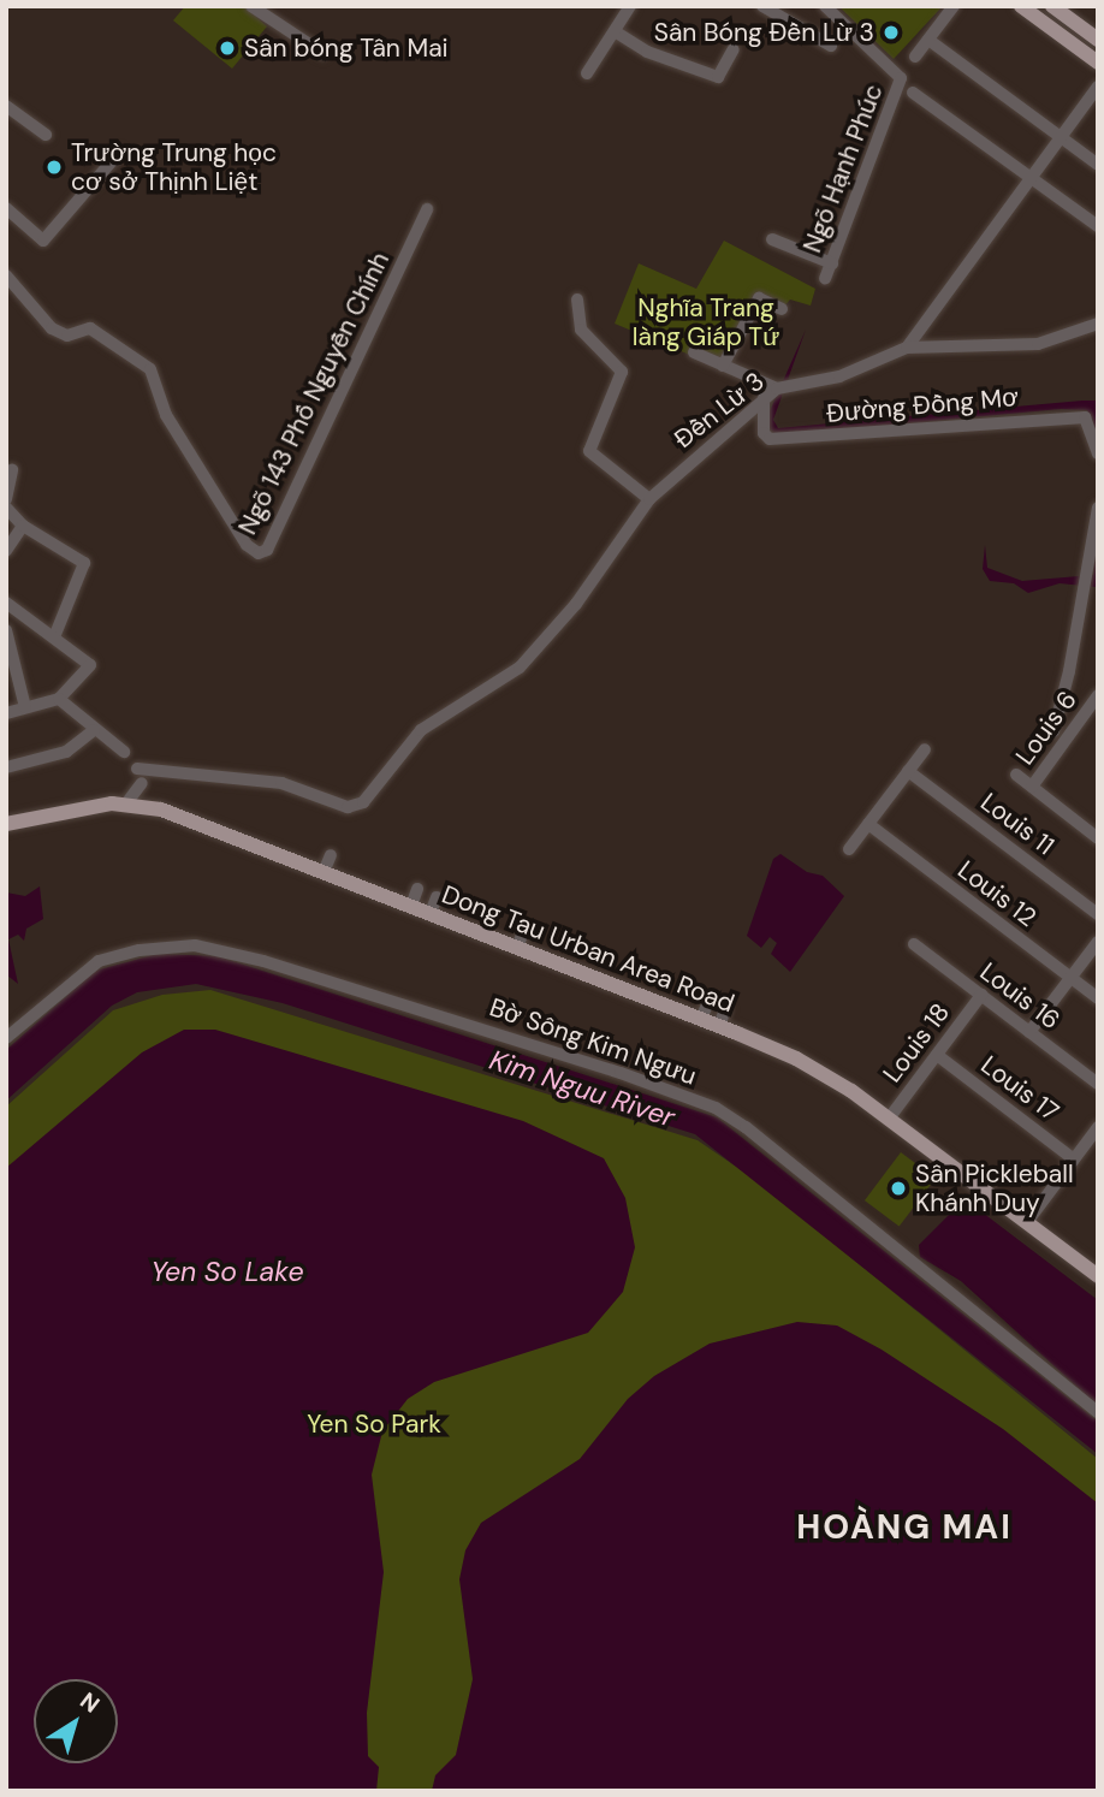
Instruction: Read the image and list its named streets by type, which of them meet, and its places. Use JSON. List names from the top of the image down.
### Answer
{
  "streets": {
    "main road": ["Dong Tau Urban Area Road"],
    "street": [
      "Ngõ Hạnh Phúc",
      "Ngõ 143 Phố Nguyễn Chính",
      "Đường Đồng Mơ",
      "Đền Lừ 3",
      "Louis 6",
      "Louis 11",
      "Louis 12",
      "Louis 16",
      "Bờ Sông Kim Ngưu",
      "Louis 18",
      "Louis 17"
    ]
  },
  "crossings": [
    ["Đường Đồng Mơ", "Đền Lừ 3"],
    ["Dong Tau Urban Area Road", "Louis 18"],
    ["Louis 16", "Louis 18"],
    ["Louis 18", "Louis 17"]
  ],
  "districts": ["HOÀNG MAI"],
  "water": ["Kim Nguu River", "Yen So Lake"],
  "parks": ["Nghĩa Trang làng Giáp Tứ", "Yen So Park"],
  "places": [
    "Sân Bóng Đền Lừ 3",
    "Sân bóng Tân Mai",
    "Trường Trung học cơ sở Thịnh Liệt",
    "Sân Pickleball Khánh Duy"
  ],
  "north": "top right"
}
